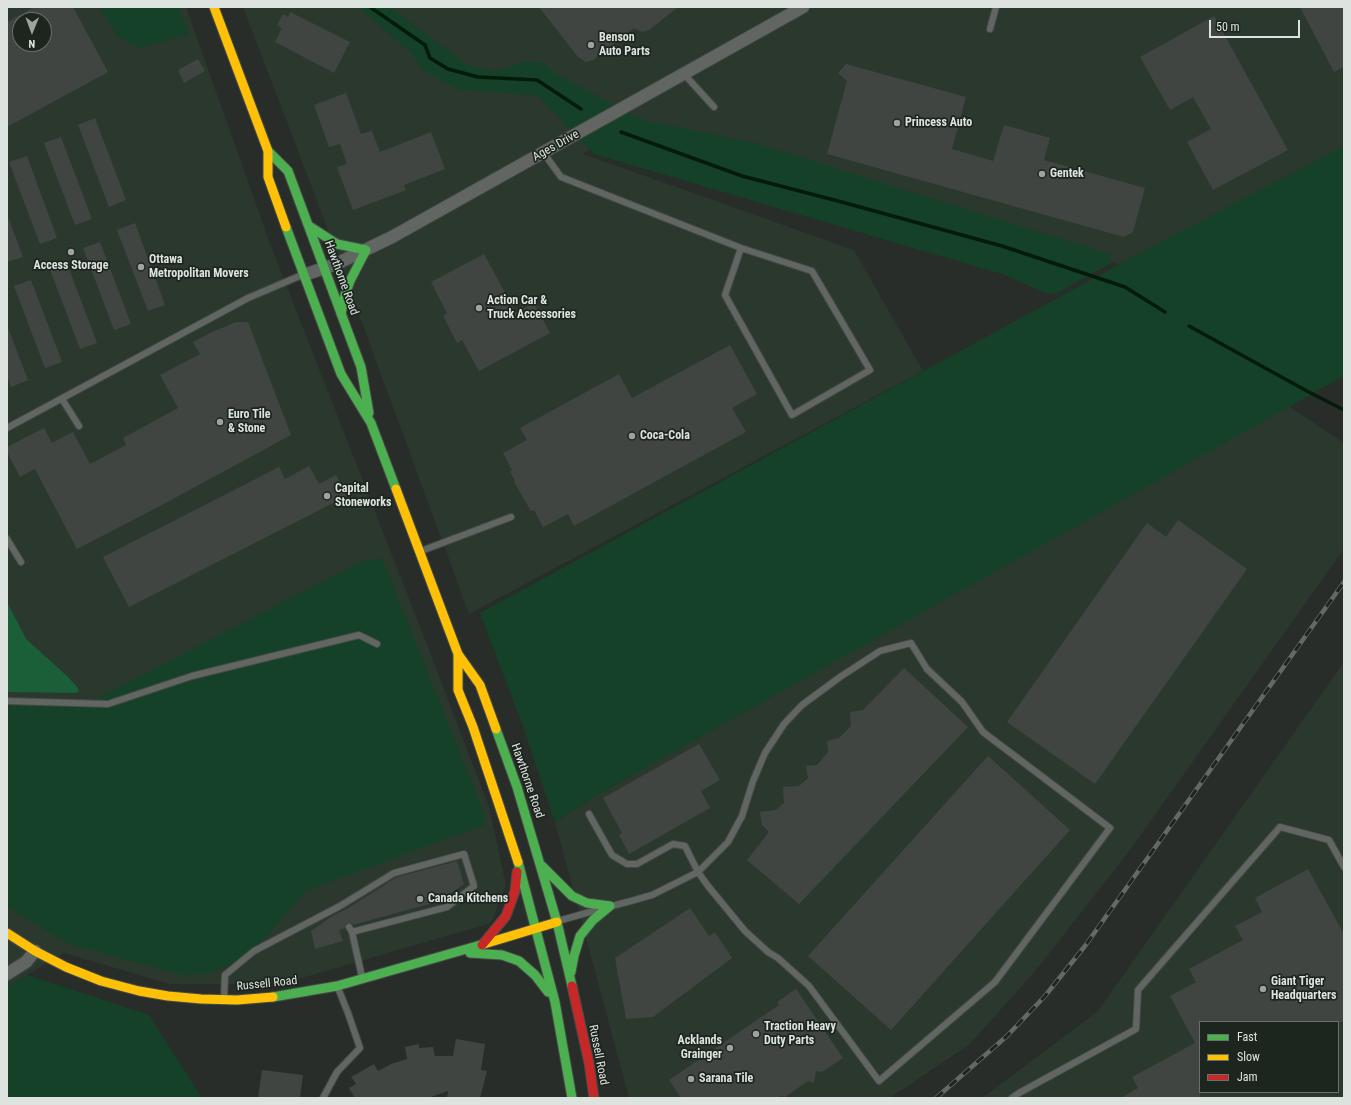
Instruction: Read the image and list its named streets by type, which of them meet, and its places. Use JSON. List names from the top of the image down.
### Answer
{
  "streets": {
    "main road": ["Hawthorne Road", "Russell Road"],
    "street": ["Ages Drive"]
  },
  "crossings": [
    ["Ages Drive", "Hawthorne Road"],
    ["Hawthorne Road", "Russell Road"]
  ],
  "places": [
    "Benson Auto Parts",
    "Princess Auto",
    "Gentek",
    "Access Storage",
    "Ottawa Metropolitan Movers",
    "Action Car & Truck Accessories",
    "Euro Tile & Stone",
    "Coca-Cola",
    "Capital Stoneworks",
    "Canada Kitchens",
    "Giant Tiger Headquarters",
    "Traction Heavy Duty Parts",
    "Acklands Grainger",
    "Sarana Tile"
  ],
  "legend": ["Fast", "Slow", "Jam"],
  "scale_bar": "50 m",
  "north": "bottom"
}
